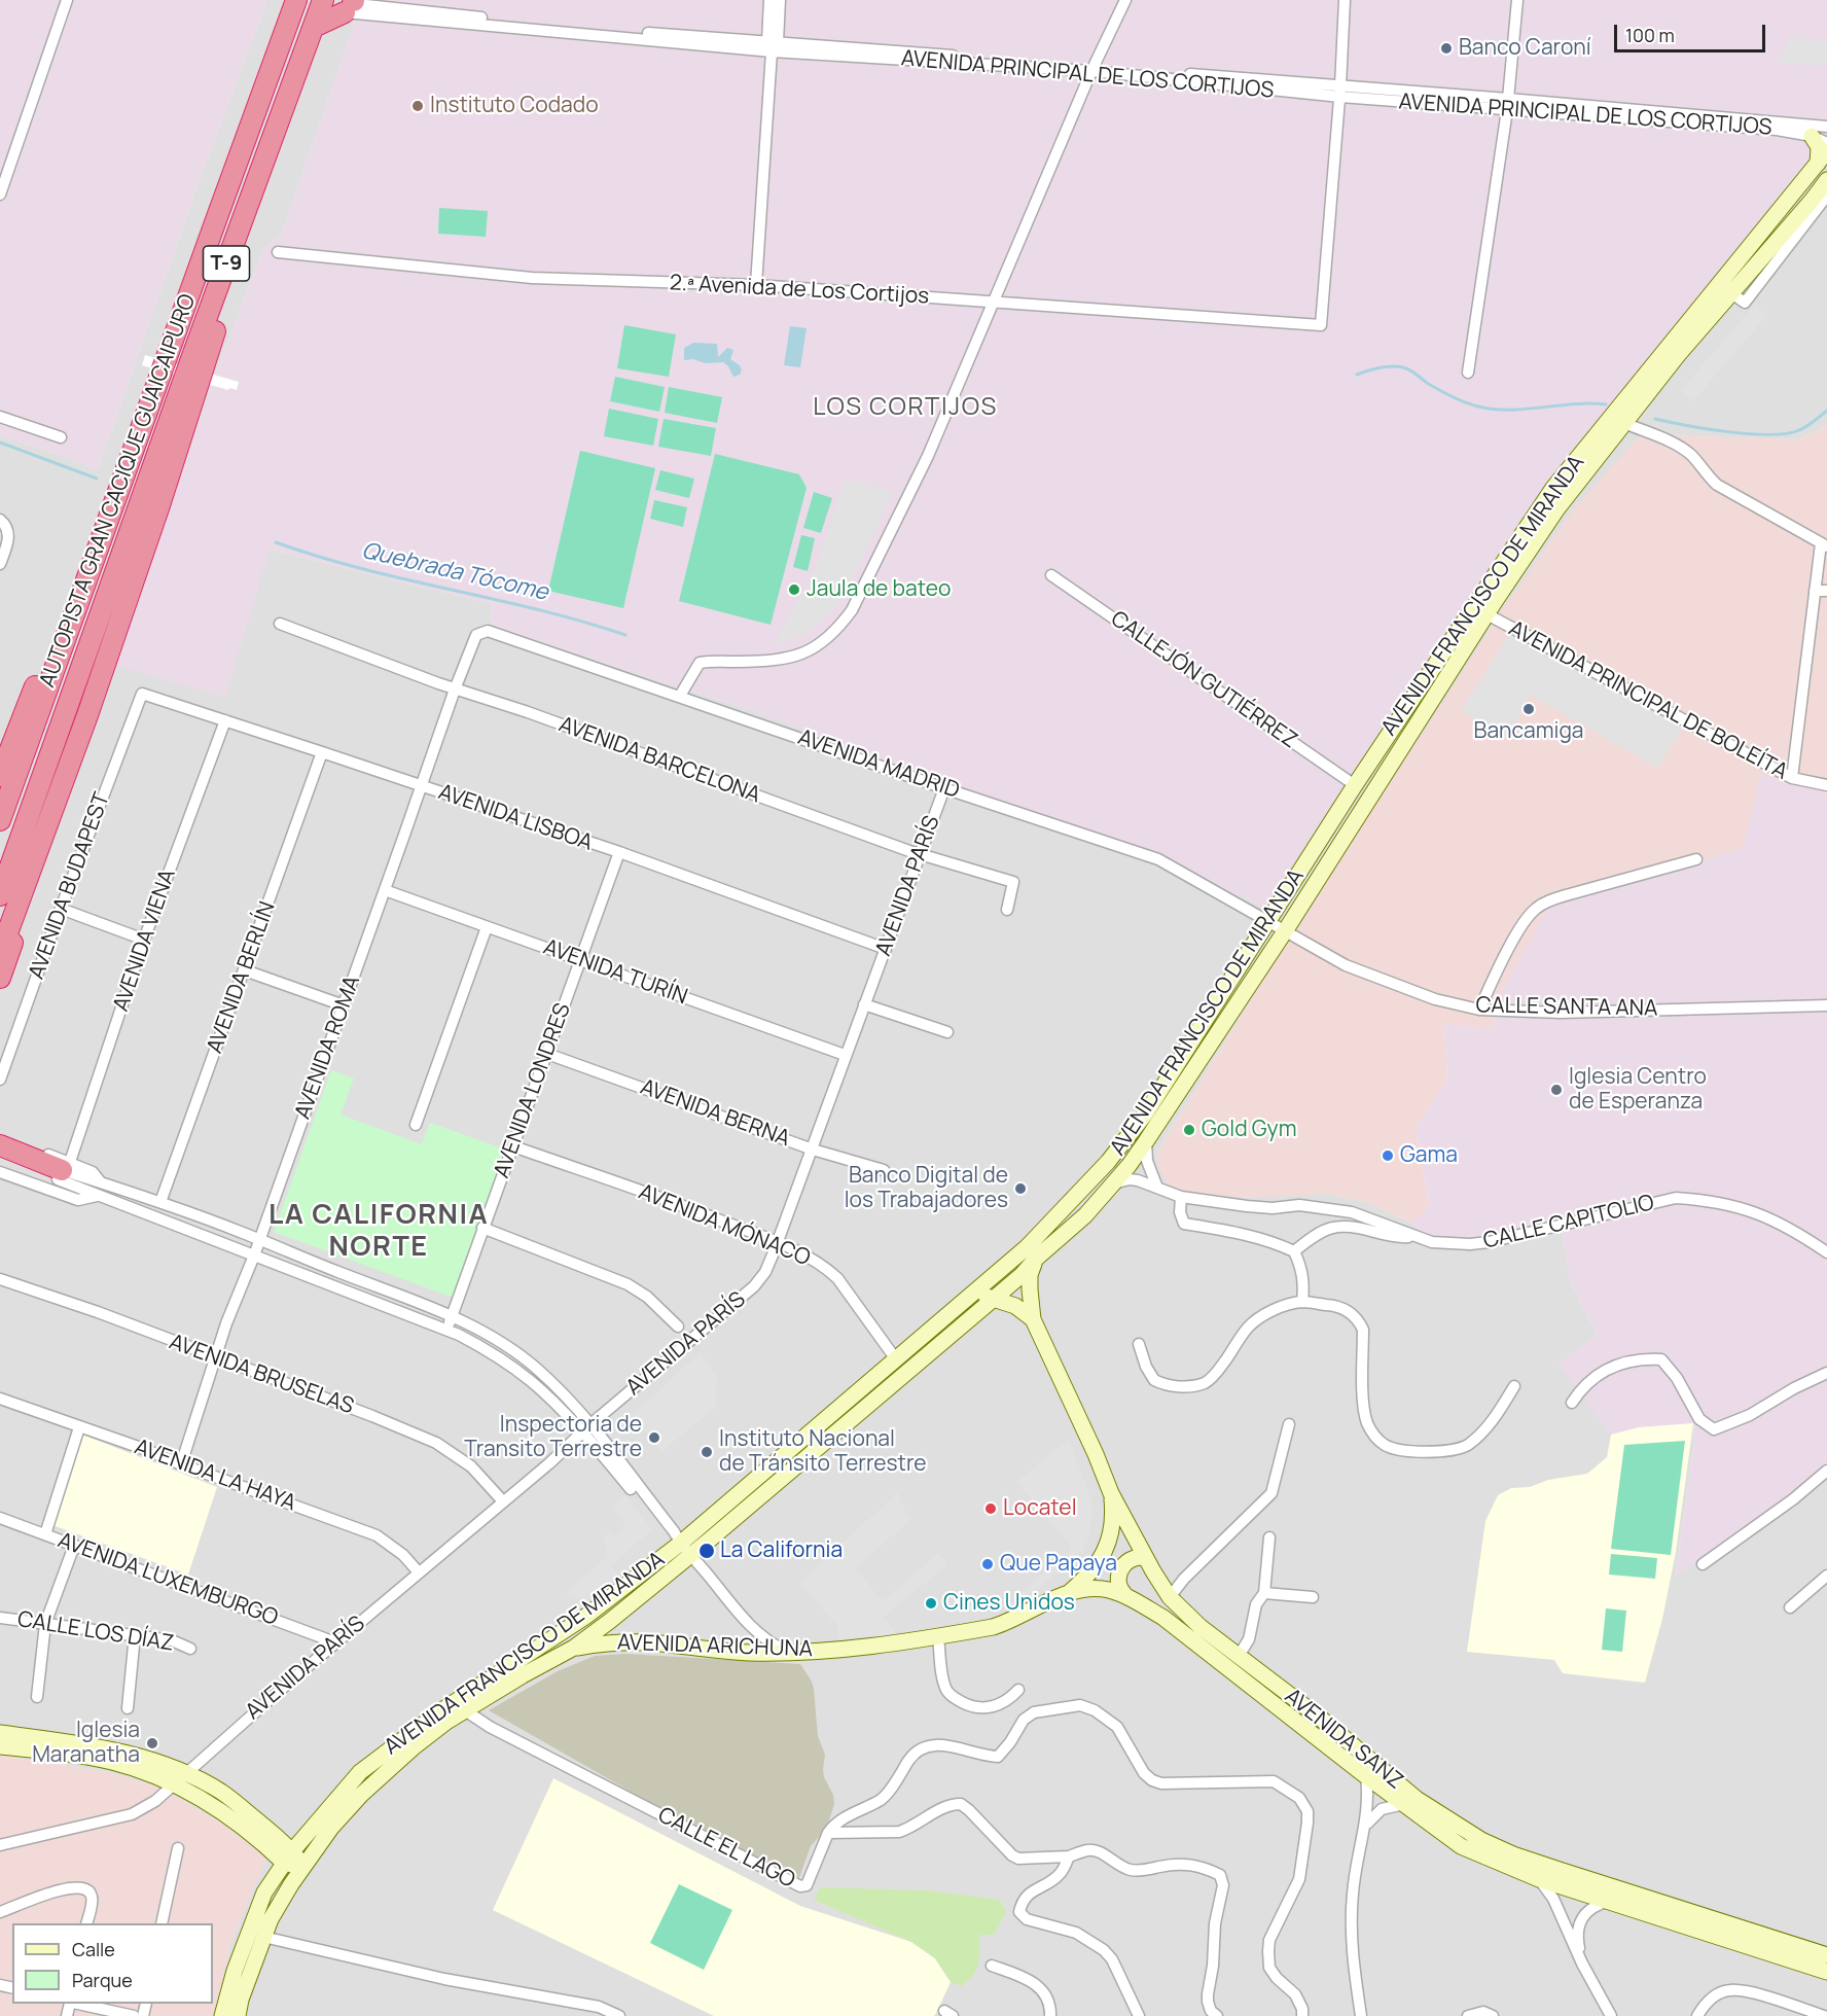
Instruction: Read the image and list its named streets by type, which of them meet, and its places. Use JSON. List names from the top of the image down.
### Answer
{
  "streets": {
    "highway": ["T-9", "AUTOPISTA GRAN CACIQUE GUAICAIPURO"],
    "main road": ["AVENIDA FRANCISCO DE MIRANDA", "AVENIDA ARICHUNA", "AVENIDA SANZ"],
    "street": [
      "AVENIDA PRINCIPAL DE LOS CORTIJOS",
      "2.ª Avenida de Los Cortijos",
      "CALLEJÓN GUTIÉRREZ",
      "AVENIDA PRINCIPAL DE BOLEÍTA",
      "AVENIDA BARCELONA",
      "AVENIDA MADRID",
      "AVENIDA LISBOA",
      "AVENIDA BUDAPEST",
      "AVENIDA PARÍS",
      "AVENIDA VIENA",
      "AVENIDA TURÍN",
      "AVENIDA BERLÍN",
      "CALLE SANTA ANA",
      "AVENIDA ROMA",
      "AVENIDA LONDRES",
      "AVENIDA BERNA",
      "CALLE CAPITOLIO",
      "AVENIDA MÓNACO",
      "AVENIDA BRUSELAS",
      "AVENIDA LA HAYA",
      "AVENIDA LUXEMBURGO",
      "CALLE LOS DÍAZ",
      "CALLE EL LAGO"
    ]
  },
  "crossings": [
    ["AVENIDA PRINCIPAL DE LOS CORTIJOS", "2.ª Avenida de Los Cortijos"],
    ["AVENIDA FRANCISCO DE MIRANDA", "CALLEJÓN GUTIÉRREZ"],
    ["AVENIDA FRANCISCO DE MIRANDA", "AVENIDA PRINCIPAL DE BOLEÍTA"],
    ["AVENIDA FRANCISCO DE MIRANDA", "AVENIDA MADRID"],
    ["AVENIDA FRANCISCO DE MIRANDA", "CALLE SANTA ANA"],
    ["AVENIDA FRANCISCO DE MIRANDA", "CALLE CAPITOLIO"],
    ["AVENIDA FRANCISCO DE MIRANDA", "AVENIDA MÓNACO"],
    ["AVENIDA FRANCISCO DE MIRANDA", "AVENIDA ARICHUNA"],
    ["AVENIDA FRANCISCO DE MIRANDA", "CALLE EL LAGO"],
    ["AVENIDA BARCELONA", "AVENIDA PARÍS"],
    ["AVENIDA BARCELONA", "AVENIDA ROMA"],
    ["AVENIDA MADRID", "AVENIDA PARÍS"],
    ["AVENIDA MADRID", "CALLE SANTA ANA"],
    ["AVENIDA MADRID", "AVENIDA ROMA"],
    ["AVENIDA LISBOA", "AVENIDA BUDAPEST"],
    ["AVENIDA LISBOA", "AVENIDA PARÍS"],
    ["AVENIDA LISBOA", "AVENIDA VIENA"],
    ["AVENIDA LISBOA", "AVENIDA BERLÍN"],
    ["AVENIDA LISBOA", "AVENIDA ROMA"],
    ["AVENIDA LISBOA", "AVENIDA LONDRES"],
    ["AVENIDA PARÍS", "AVENIDA TURÍN"],
    ["AVENIDA PARÍS", "AVENIDA BERNA"],
    ["AVENIDA PARÍS", "AVENIDA MÓNACO"],
    ["AVENIDA PARÍS", "AVENIDA BRUSELAS"],
    ["AVENIDA PARÍS", "AVENIDA LA HAYA"],
    ["AVENIDA PARÍS", "AVENIDA LUXEMBURGO"],
    ["AVENIDA TURÍN", "AVENIDA ROMA"],
    ["AVENIDA TURÍN", "AVENIDA LONDRES"],
    ["AVENIDA ROMA", "AVENIDA BRUSELAS"],
    ["AVENIDA ROMA", "AVENIDA LA HAYA"],
    ["AVENIDA LONDRES", "AVENIDA BERNA"],
    ["AVENIDA LONDRES", "AVENIDA MÓNACO"],
    ["AVENIDA ARICHUNA", "AVENIDA SANZ"]
  ],
  "districts": ["LOS CORTIJOS", "LA CALIFORNIA NORTE"],
  "water": ["Quebrada Tócome"],
  "places": [
    "Banco Caroní",
    "Instituto Codado",
    "Jaula de bateo",
    "Bancamiga",
    "Iglesia Centro de Esperanza",
    "Gold Gym",
    "Gama",
    "Banco Digital de los Trabajadores",
    "Inspectoria de Transito Terrestre",
    "Instituto Nacional de Tránsito Terrestre",
    "Locatel",
    "La California",
    "Que Papaya",
    "Cines Unidos",
    "Iglesia Maranatha"
  ],
  "legend": ["Calle", "Parque"],
  "scale_bar": "100 m"
}
